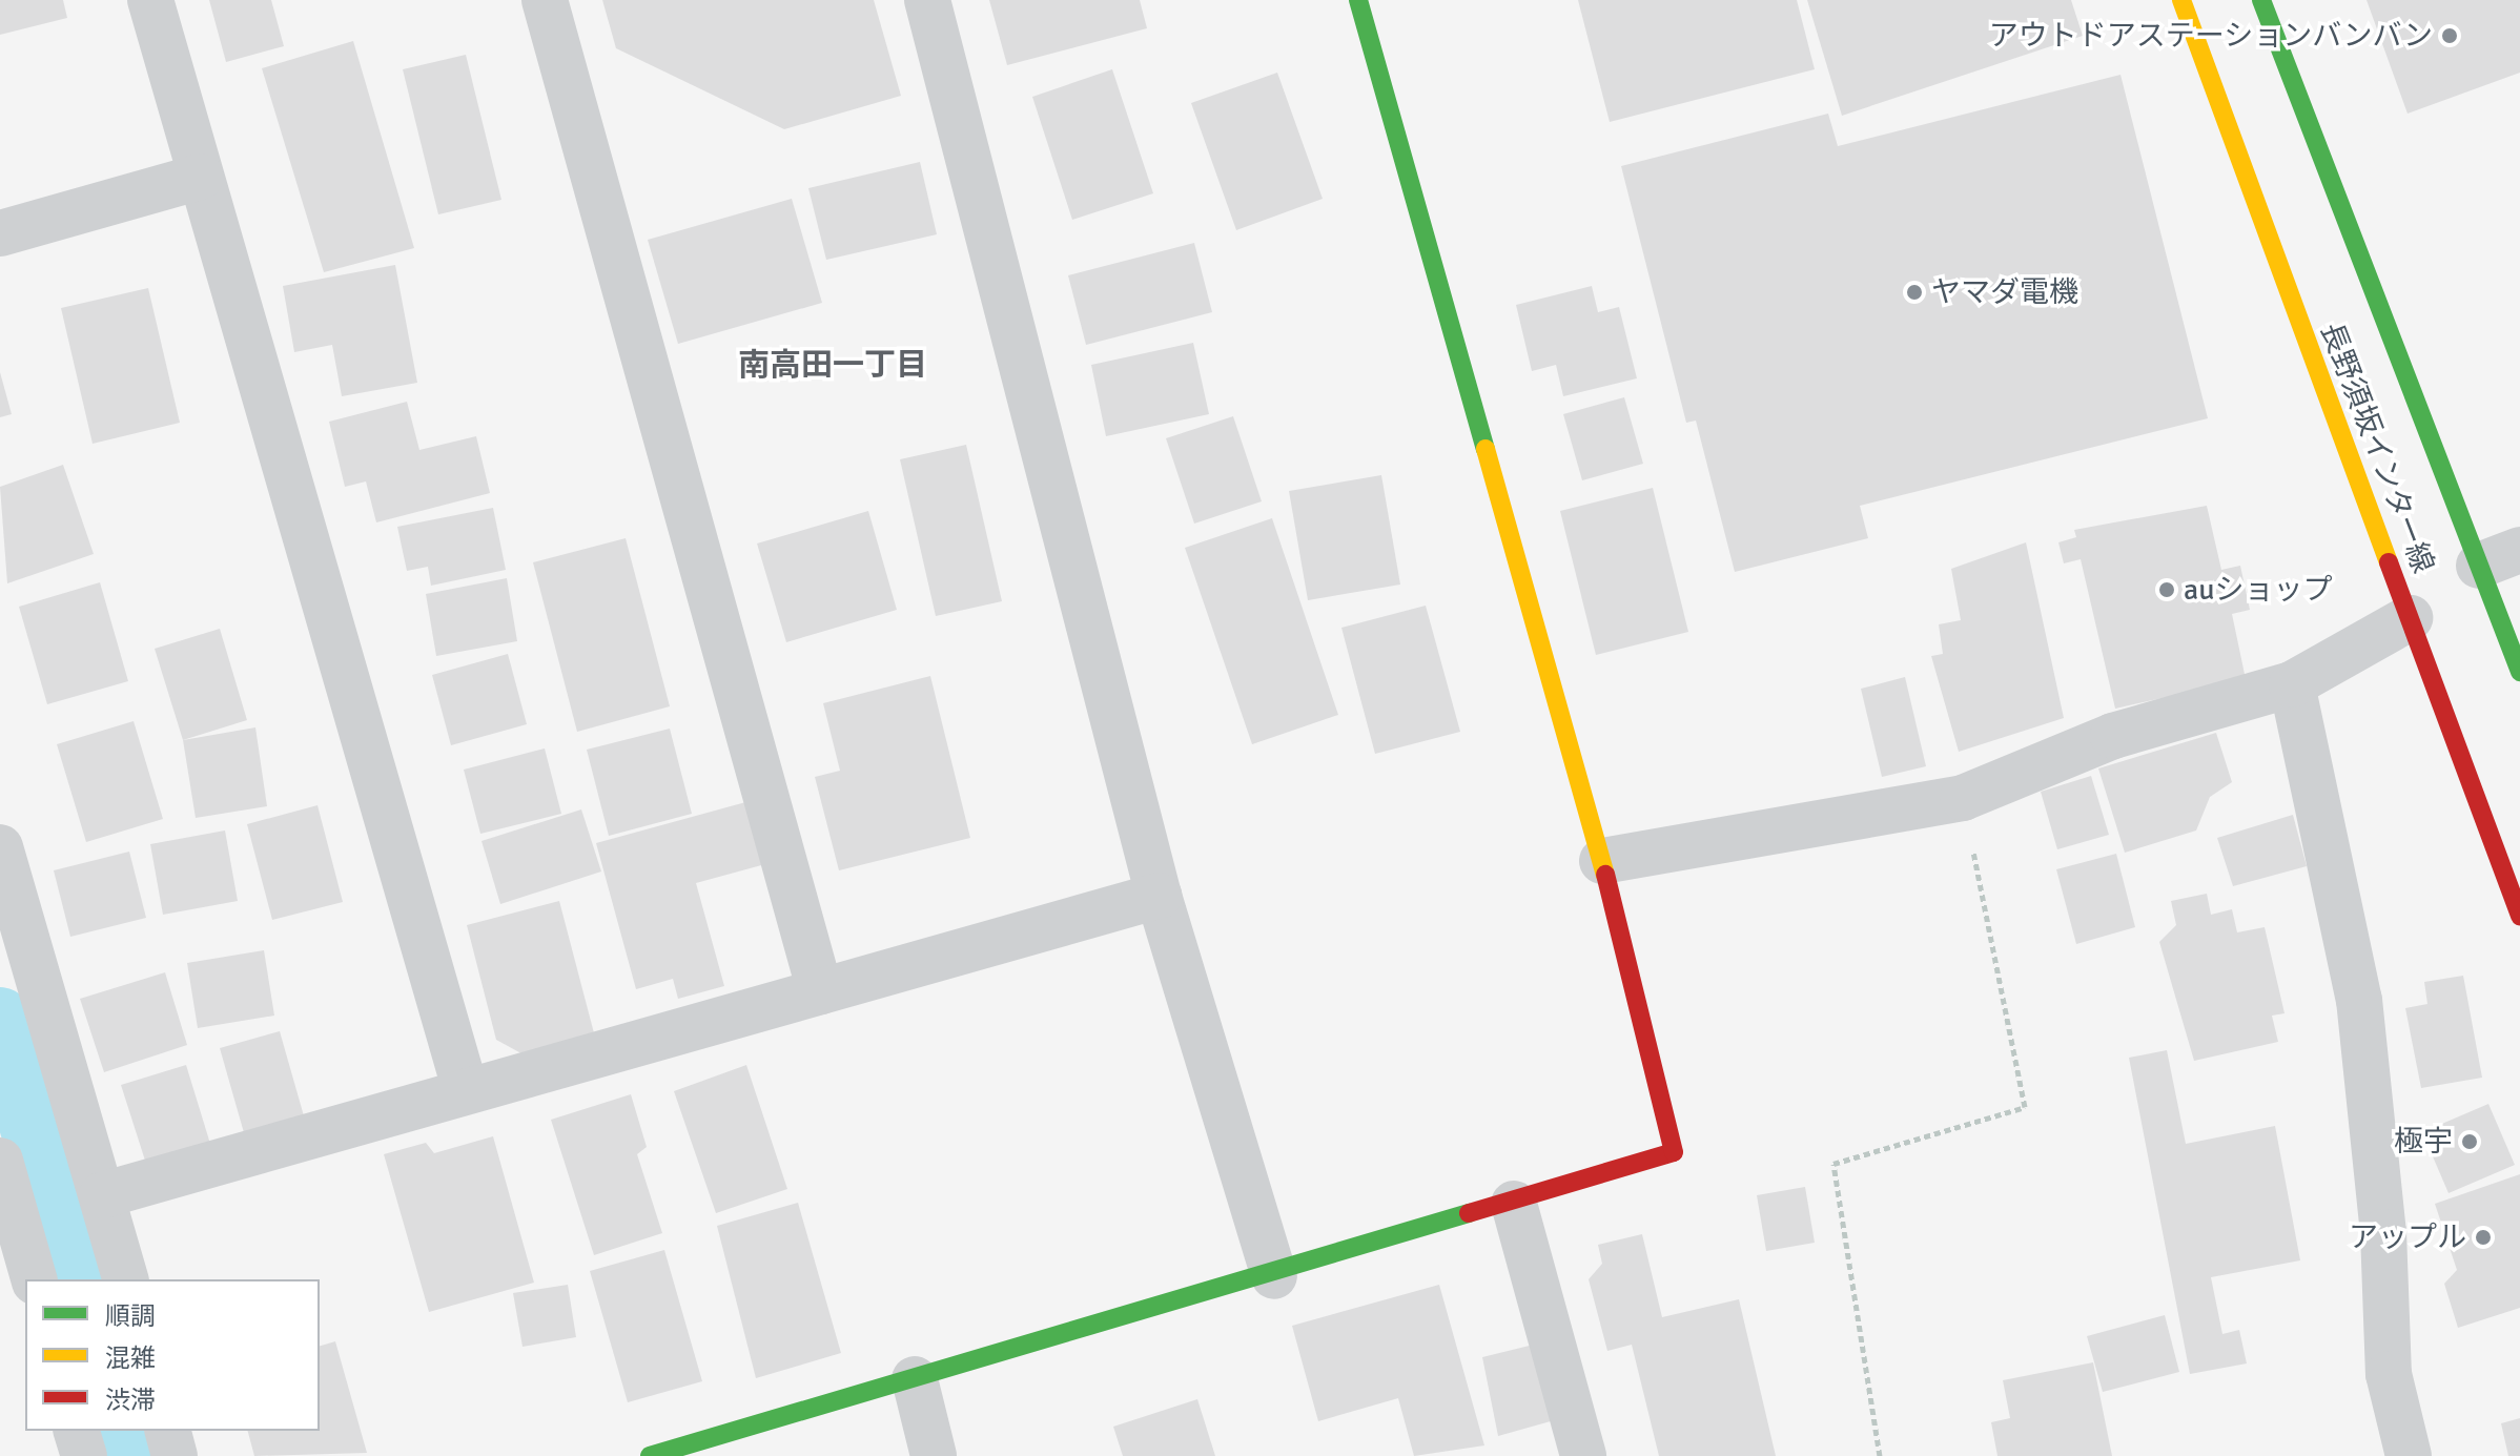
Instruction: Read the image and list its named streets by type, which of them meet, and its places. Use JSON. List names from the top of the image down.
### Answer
{
  "streets": {
    "street": ["長野須坂インター線"]
  },
  "districts": ["南高田一丁目"],
  "places": [
    "アウトドアステーションバンバン",
    "ヤマダ電機",
    "auショップ",
    "極宇",
    "アップル"
  ],
  "legend": ["順調", "混雑", "渋滞"]
}
